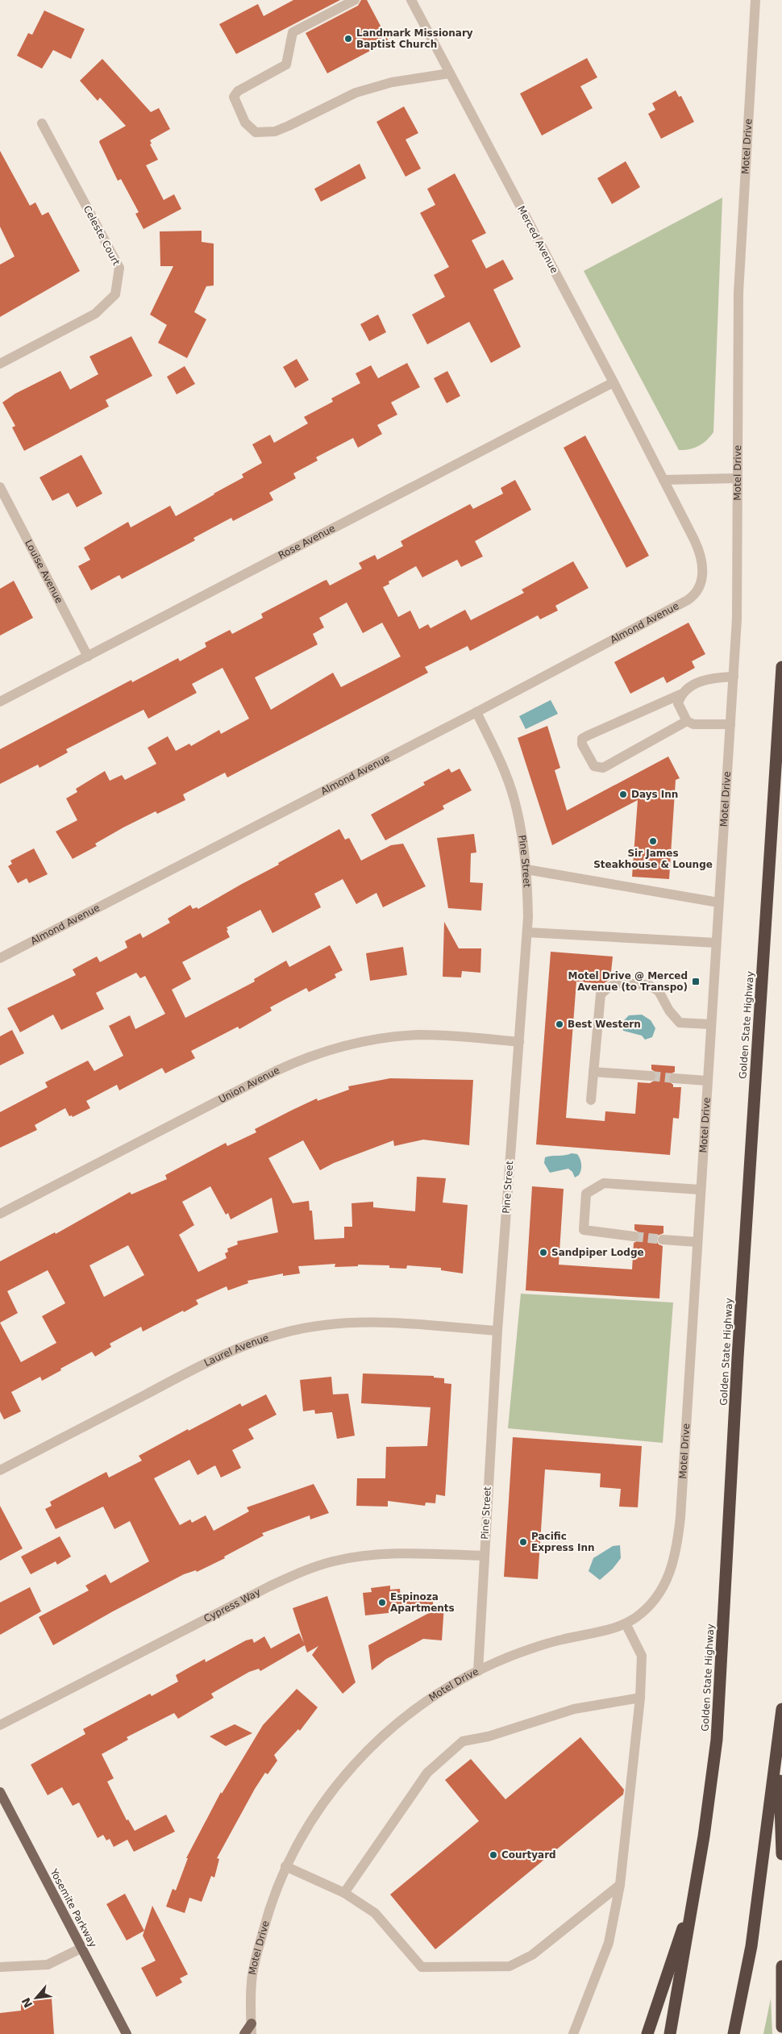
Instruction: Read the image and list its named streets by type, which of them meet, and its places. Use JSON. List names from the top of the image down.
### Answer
{
  "streets": {
    "highway": ["Golden State Highway"],
    "main road": ["Yosemite Parkway"],
    "street": [
      "Motel Drive",
      "Celeste Court",
      "Merced Avenue",
      "Rose Avenue",
      "Louise Avenue",
      "Almond Avenue",
      "Pine Street",
      "Union Avenue",
      "Laurel Avenue",
      "Cypress Way"
    ]
  },
  "crossings": [
    ["Motel Drive", "Pine Street"],
    ["Merced Avenue", "Rose Avenue"],
    ["Merced Avenue", "Almond Avenue"],
    ["Rose Avenue", "Louise Avenue"],
    ["Almond Avenue", "Pine Street"],
    ["Pine Street", "Union Avenue"],
    ["Pine Street", "Laurel Avenue"],
    ["Pine Street", "Cypress Way"]
  ],
  "places": {
    "other": [
      "Landmark Missionary Baptist Church",
      "Days Inn",
      "Sir James Steakhouse & Lounge",
      "Best Western",
      "Sandpiper Lodge",
      "Pacific Express Inn",
      "Espinoza Apartments",
      "Courtyard"
    ],
    "transit": ["Motel Drive @ Merced Avenue (to Transpo)"]
  },
  "north": "bottom left"
}
